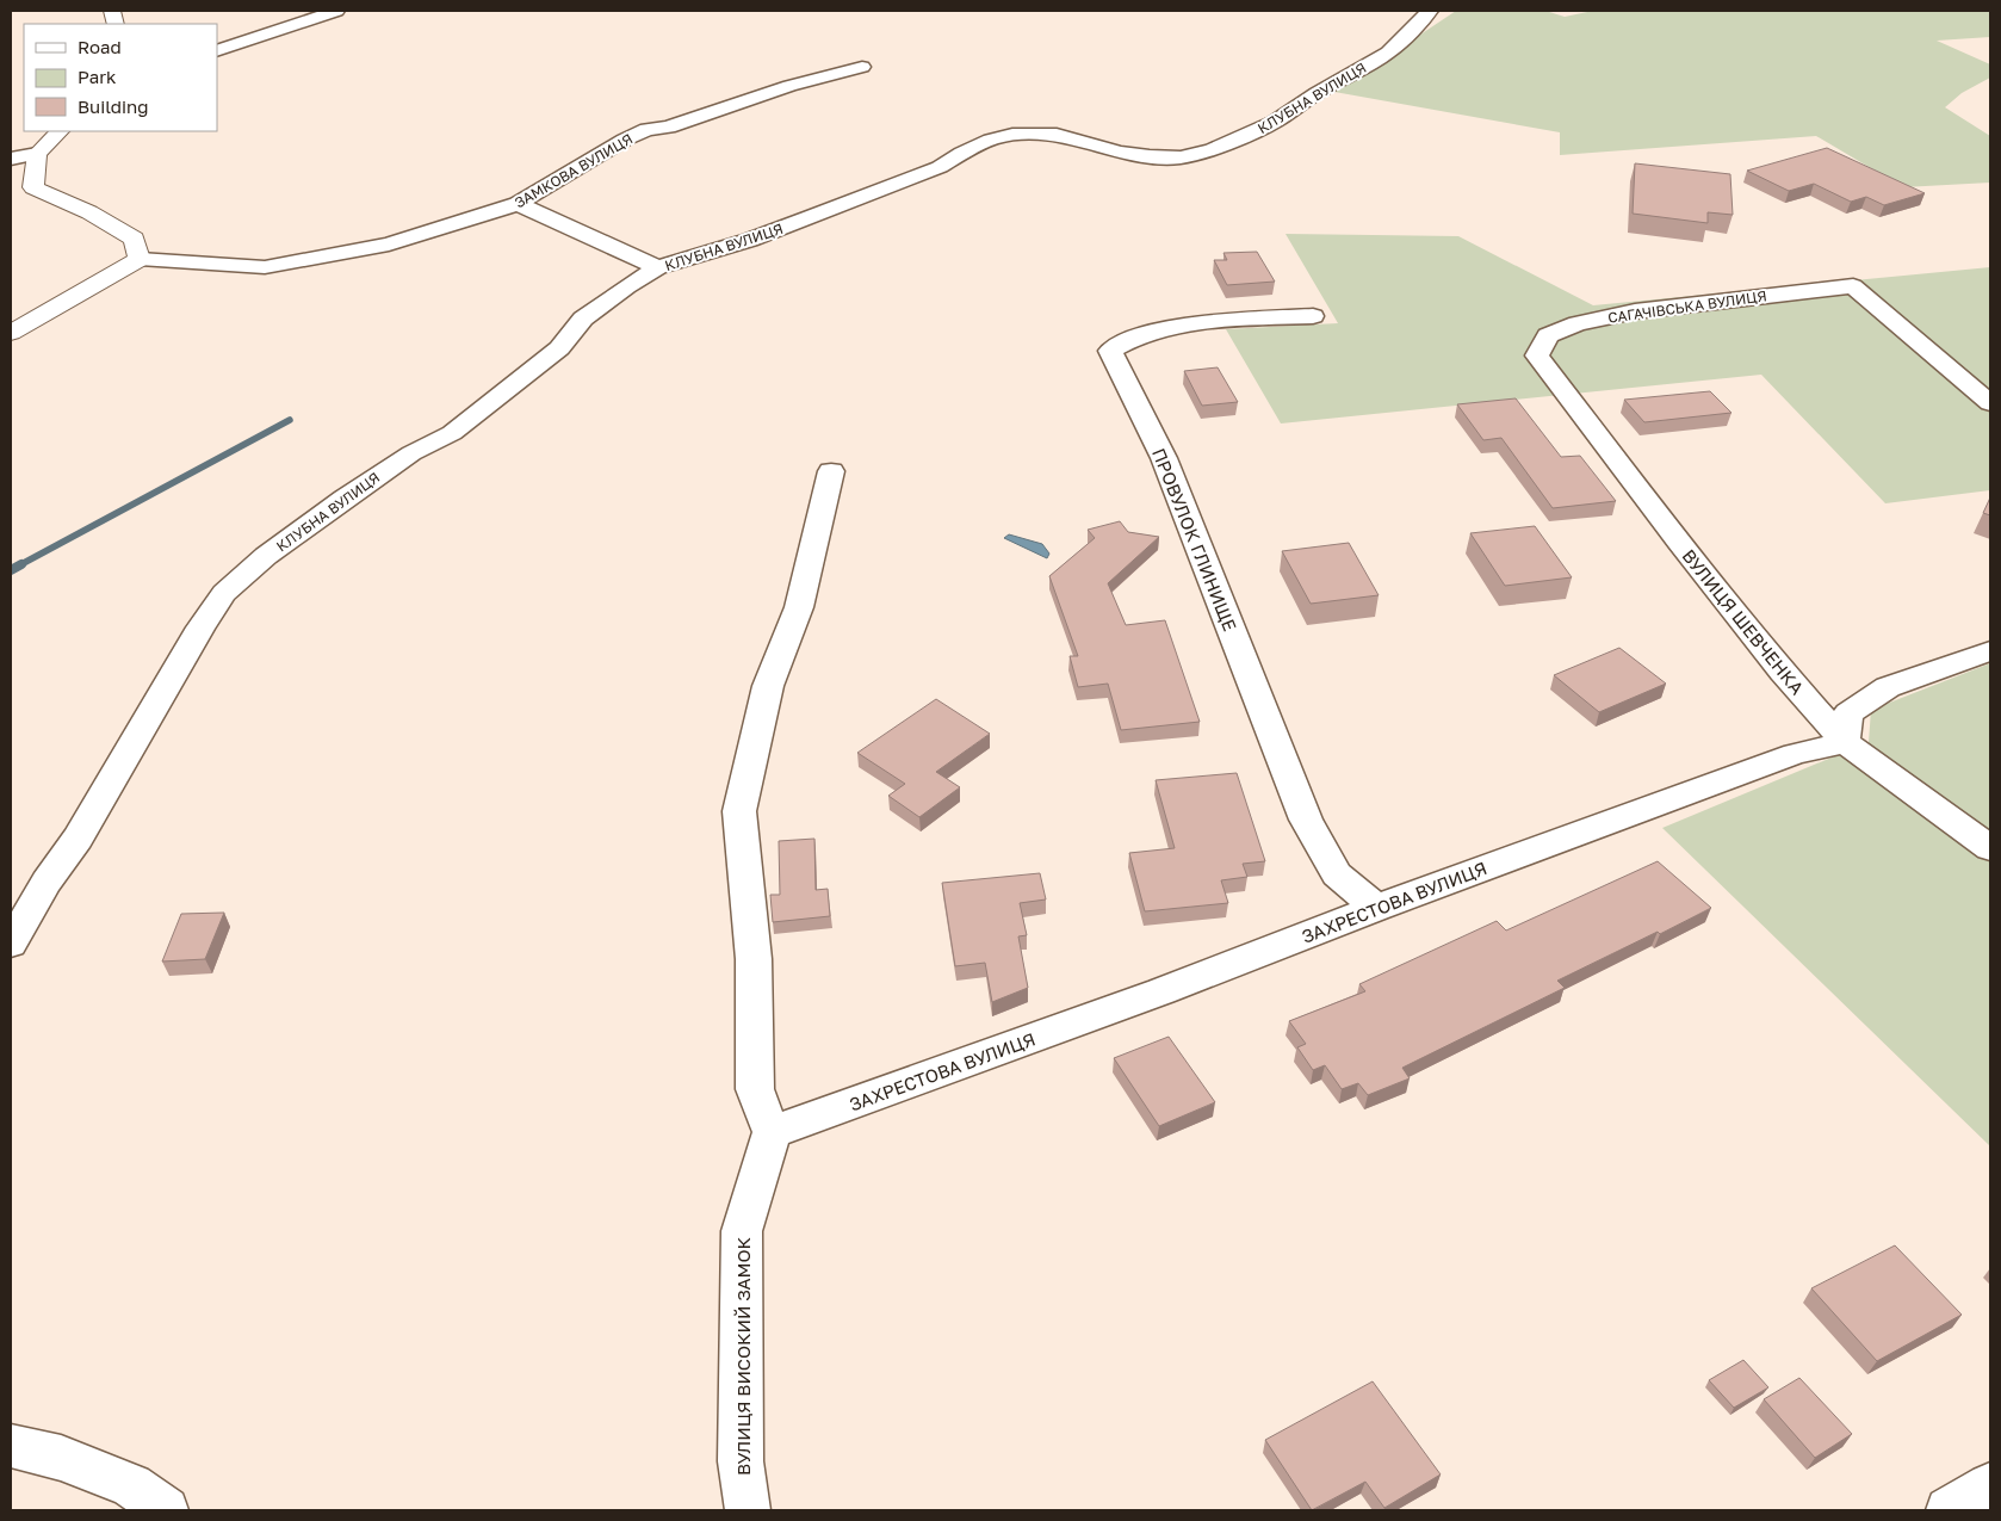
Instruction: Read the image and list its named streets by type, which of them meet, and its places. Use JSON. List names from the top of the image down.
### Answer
{
  "streets": {
    "street": [
      "КЛУБНА ВУЛИЦЯ",
      "ЗАМКОВА ВУЛИЦЯ",
      "САГАЧІВСЬКА ВУЛИЦЯ",
      "ПРОВУЛОК ГЛИНИЩЕ",
      "ВУЛИЦЯ ШЕВЧЕНКА",
      "ЗАХРЕСТОВА ВУЛИЦЯ",
      "ВУЛИЦЯ ВИСОКИЙ ЗАМОК"
    ]
  },
  "crossings": [
    ["САГАЧІВСЬКА ВУЛИЦЯ", "ВУЛИЦЯ ШЕВЧЕНКА"],
    ["ПРОВУЛОК ГЛИНИЩЕ", "ЗАХРЕСТОВА ВУЛИЦЯ"],
    ["ВУЛИЦЯ ШЕВЧЕНКА", "ЗАХРЕСТОВА ВУЛИЦЯ"],
    ["ЗАХРЕСТОВА ВУЛИЦЯ", "ВУЛИЦЯ ВИСОКИЙ ЗАМОК"]
  ],
  "legend": ["Road", "Park", "Building"]
}
